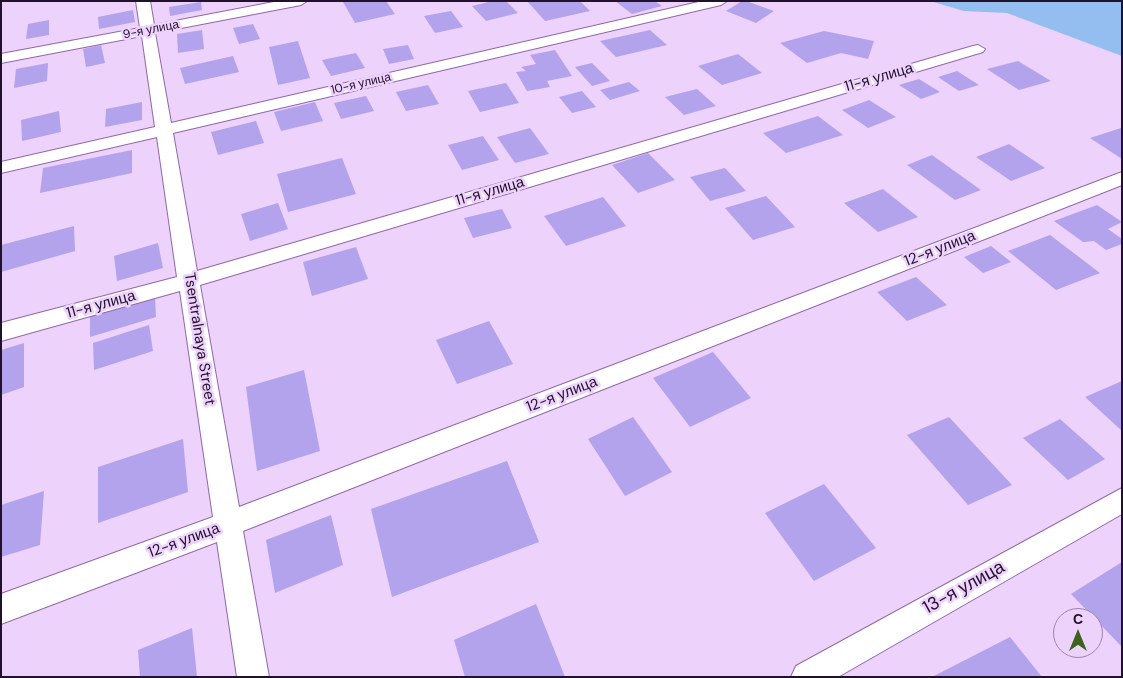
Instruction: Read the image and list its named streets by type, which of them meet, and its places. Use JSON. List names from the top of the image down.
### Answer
{
  "streets": {
    "street": [
      "9-я улица",
      "11-я улица",
      "10-я улица",
      "12-я улица",
      "Tsentralnaya Street",
      "13-я улица"
    ]
  },
  "crossings": [
    ["9-я улица", "Tsentralnaya Street"],
    ["11-я улица", "Tsentralnaya Street"],
    ["10-я улица", "Tsentralnaya Street"],
    ["12-я улица", "Tsentralnaya Street"]
  ],
  "north": "top"
}
